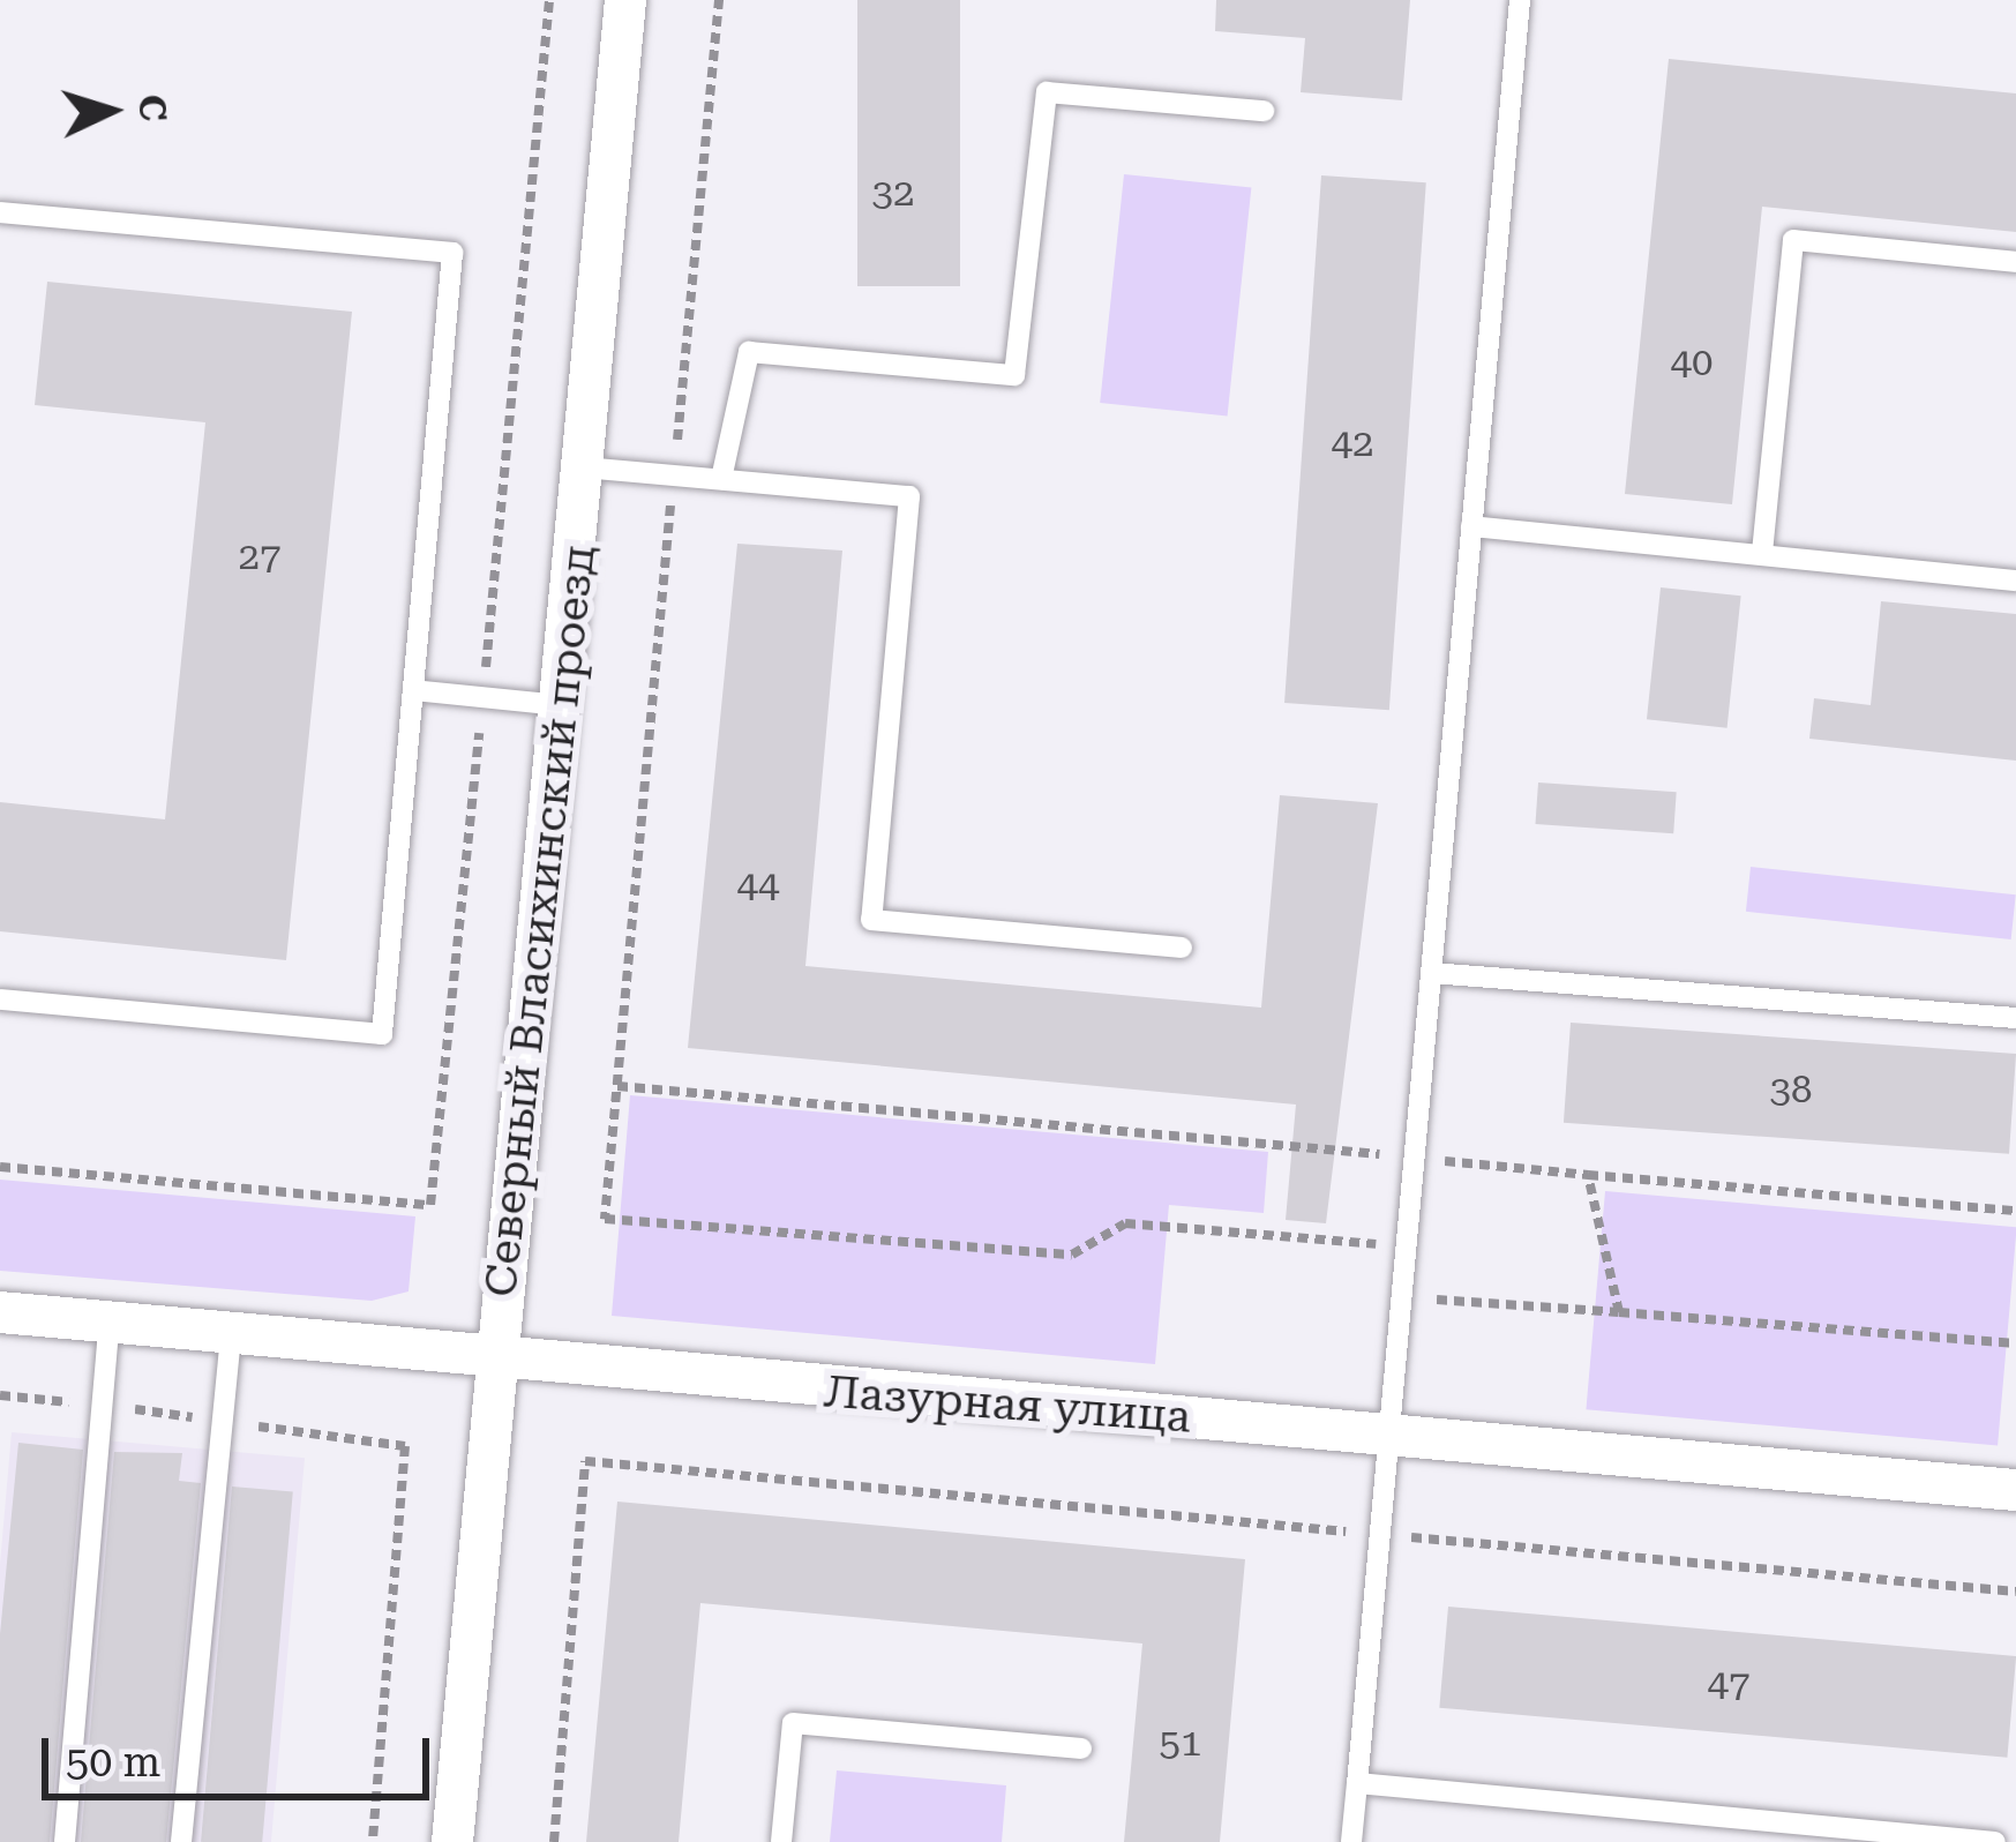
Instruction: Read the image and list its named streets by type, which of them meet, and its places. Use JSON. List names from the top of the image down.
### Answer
{
  "streets": {
    "street": ["Северный Власихинский проезд", "Лазурная улица"]
  },
  "crossings": [
    ["Северный Власихинский проезд", "Лазурная улица"]
  ],
  "house_numbers": [
    "32",
    "40",
    "42",
    "27",
    "44",
    "38",
    "47",
    "51"
  ],
  "scale_bar": "50 m",
  "north": "right"
}
